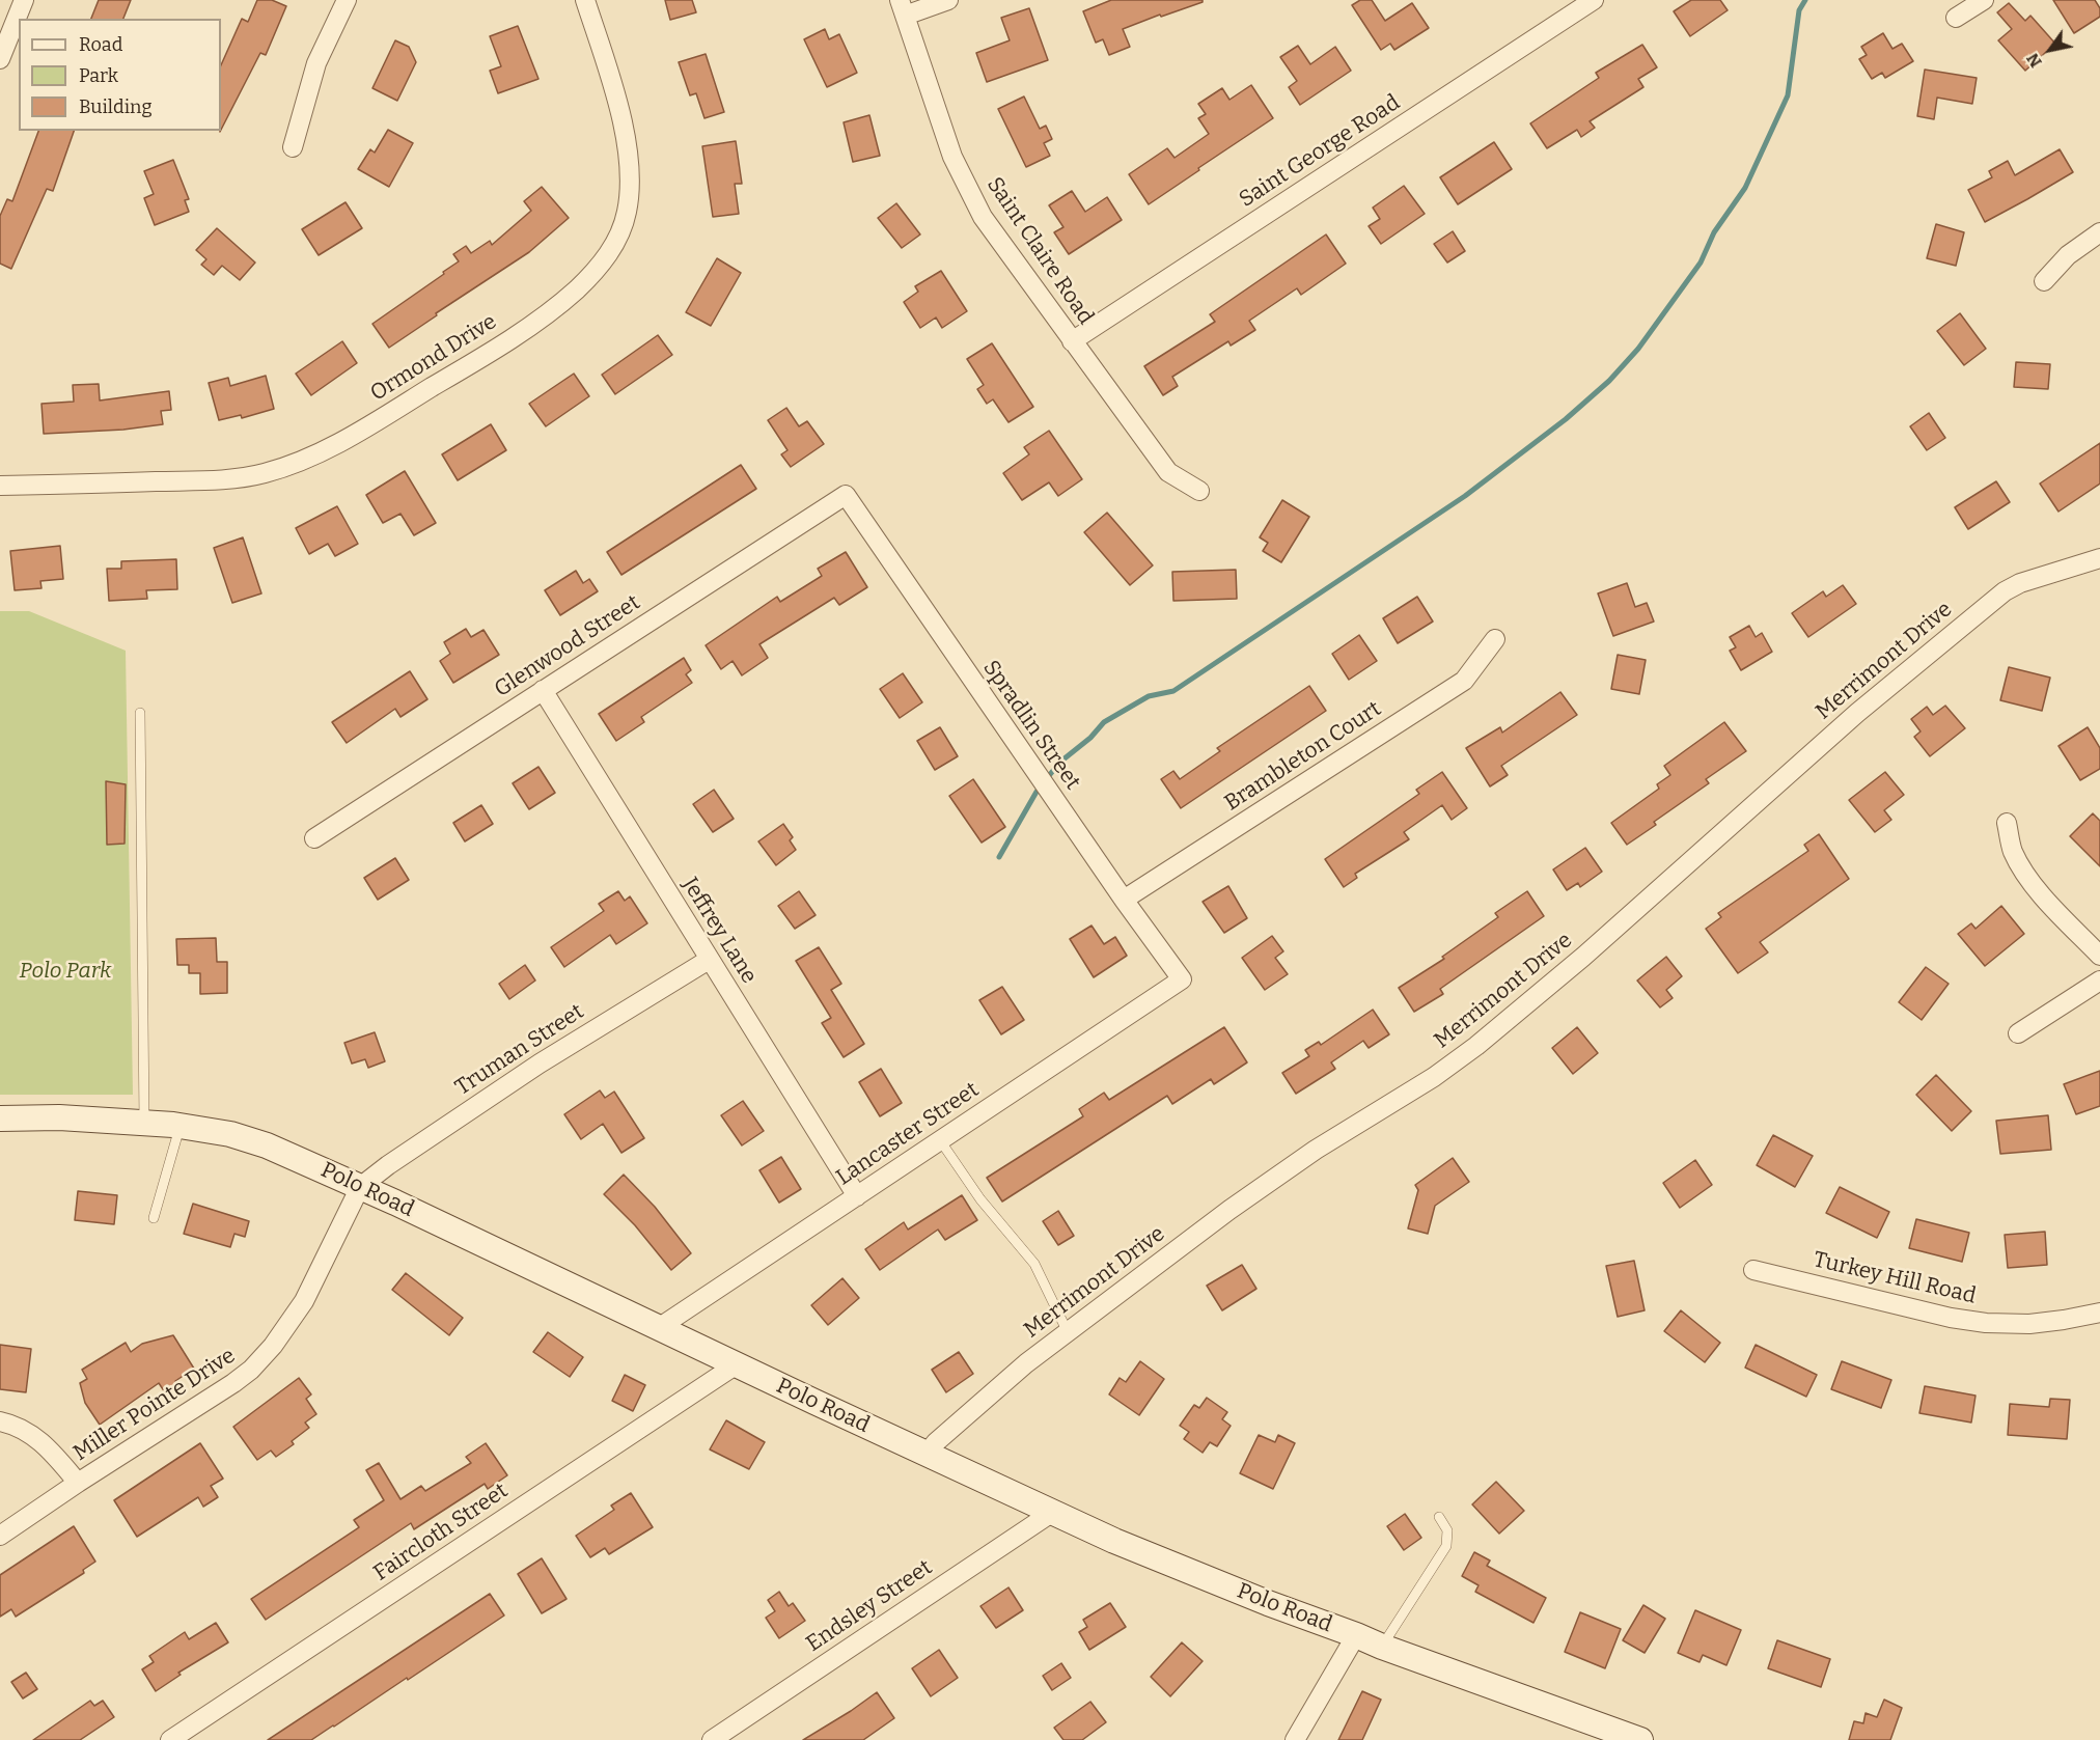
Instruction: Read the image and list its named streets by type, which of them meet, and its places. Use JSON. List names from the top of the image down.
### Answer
{
  "streets": {
    "main road": ["Polo Road"],
    "street": [
      "Saint George Road",
      "Saint Claire Road",
      "Ormond Drive",
      "Glenwood Street",
      "Merrimont Drive",
      "Spradlin Street",
      "Brambleton Court",
      "Jeffrey Lane",
      "Truman Street",
      "Lancaster Street",
      "Turkey Hill Road",
      "Miller Pointe Drive",
      "Faircloth Street",
      "Endsley Street"
    ]
  },
  "crossings": [
    ["Saint George Road", "Saint Claire Road"],
    ["Glenwood Street", "Spradlin Street"],
    ["Glenwood Street", "Jeffrey Lane"],
    ["Merrimont Drive", "Polo Road"],
    ["Spradlin Street", "Brambleton Court"],
    ["Spradlin Street", "Lancaster Street"],
    ["Jeffrey Lane", "Truman Street"],
    ["Jeffrey Lane", "Lancaster Street"],
    ["Truman Street", "Polo Road"],
    ["Truman Street", "Miller Pointe Drive"],
    ["Lancaster Street", "Polo Road"],
    ["Polo Road", "Miller Pointe Drive"],
    ["Polo Road", "Faircloth Street"],
    ["Polo Road", "Endsley Street"]
  ],
  "parks": ["Polo Park"],
  "legend": ["Road", "Park", "Building"],
  "north": "bottom left"
}
